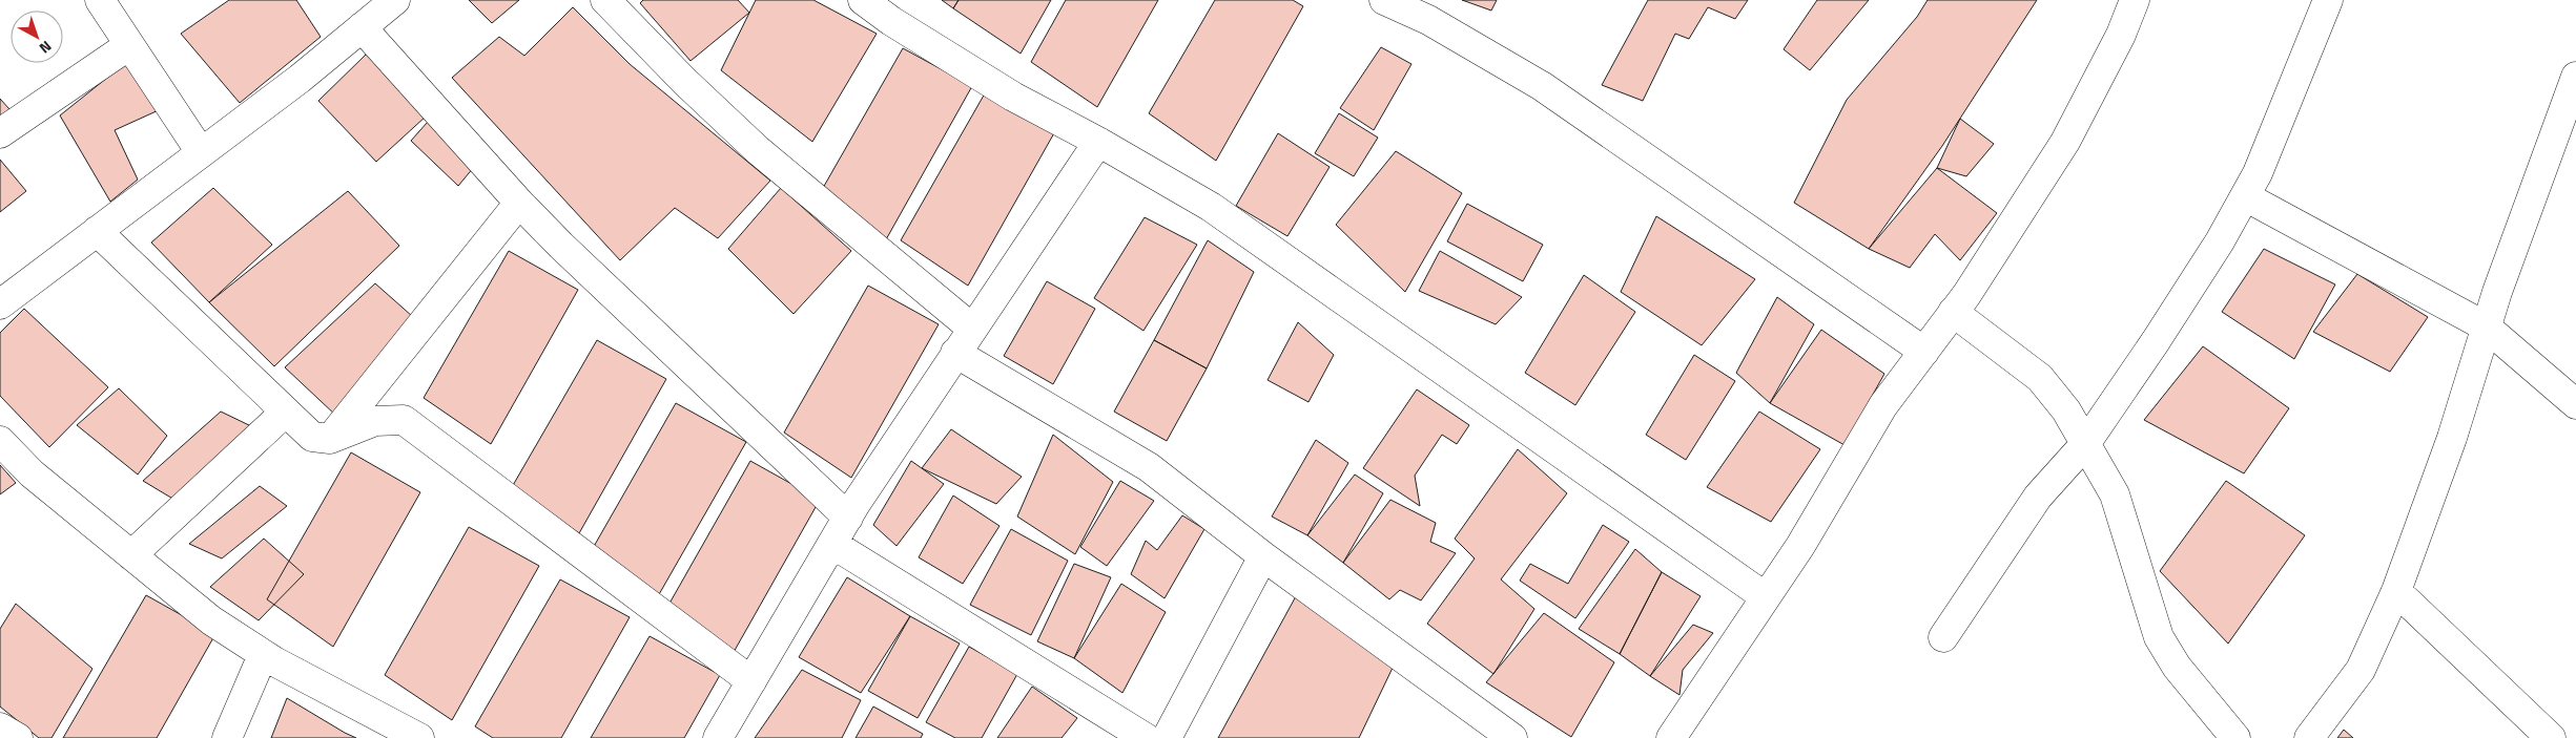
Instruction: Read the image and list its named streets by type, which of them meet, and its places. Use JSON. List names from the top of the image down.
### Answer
{
  "north": "bottom right"
}
